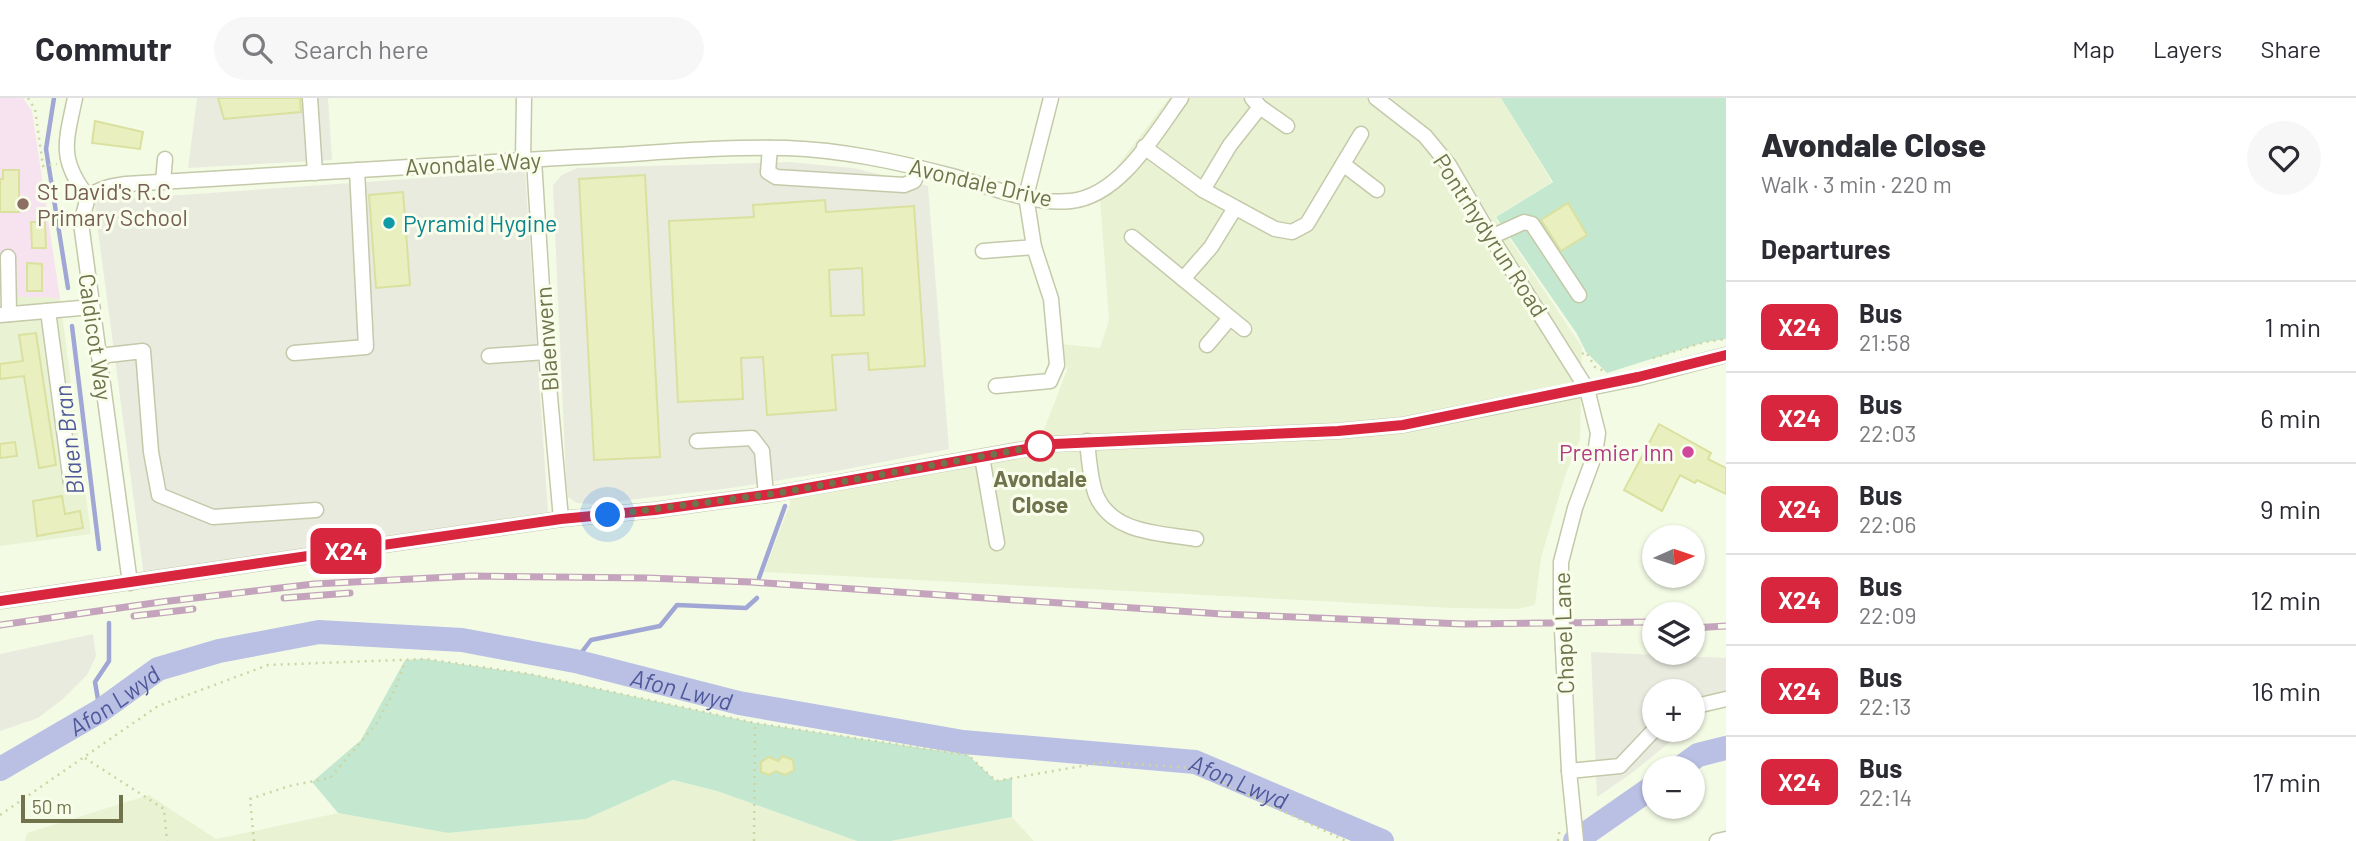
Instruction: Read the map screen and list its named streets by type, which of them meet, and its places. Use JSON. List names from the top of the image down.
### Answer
{
  "streets": {
    "street": [
      "Avondale Way",
      "Avondale Drive",
      "Pontrhydyrun Road",
      "Caldicot Way",
      "Blaenwern",
      "Chapel Lane"
    ]
  },
  "crossings": [
    ["Avondale Way", "Avondale Drive"],
    ["Avondale Way", "Caldicot Way"],
    ["Avondale Way", "Blaenwern"],
    ["Pontrhydyrun Road", "Chapel Lane"]
  ],
  "water": ["Blaen Bran", "Afon Lwyd"],
  "places": [
    "St David's R.C Primary School",
    "Pyramid Hygine",
    "Avondale Close",
    "Premier Inn"
  ],
  "lines": ["bus line X24"],
  "scale_bar": "50 m",
  "north": "right",
  "page": {
    "header": "Commutr",
    "search": "Search here",
    "nav": ["Map", "Layers", "Share"],
    "on_map": "X24",
    "heading": [
      ["Avondale Close", "Walk · 3 min · 220 m"],
      "Departures"
    ],
    "list": [
      {
        "mark": "X24",
        "name": "Bus",
        "note": "21:58",
        "value": "1 min"
      },
      {
        "mark": "X24",
        "name": "Bus",
        "note": "22:03",
        "value": "6 min"
      },
      {
        "mark": "X24",
        "name": "Bus",
        "note": "22:06",
        "value": "9 min"
      },
      {
        "mark": "X24",
        "name": "Bus",
        "note": "22:09",
        "value": "12 min"
      },
      {
        "mark": "X24",
        "name": "Bus",
        "note": "22:13",
        "value": "16 min"
      },
      {
        "mark": "X24",
        "name": "Bus",
        "note": "22:14",
        "value": "17 min"
      }
    ],
    "map_buttons": ["+", "−"],
    "scale": "50 m"
  }
}
